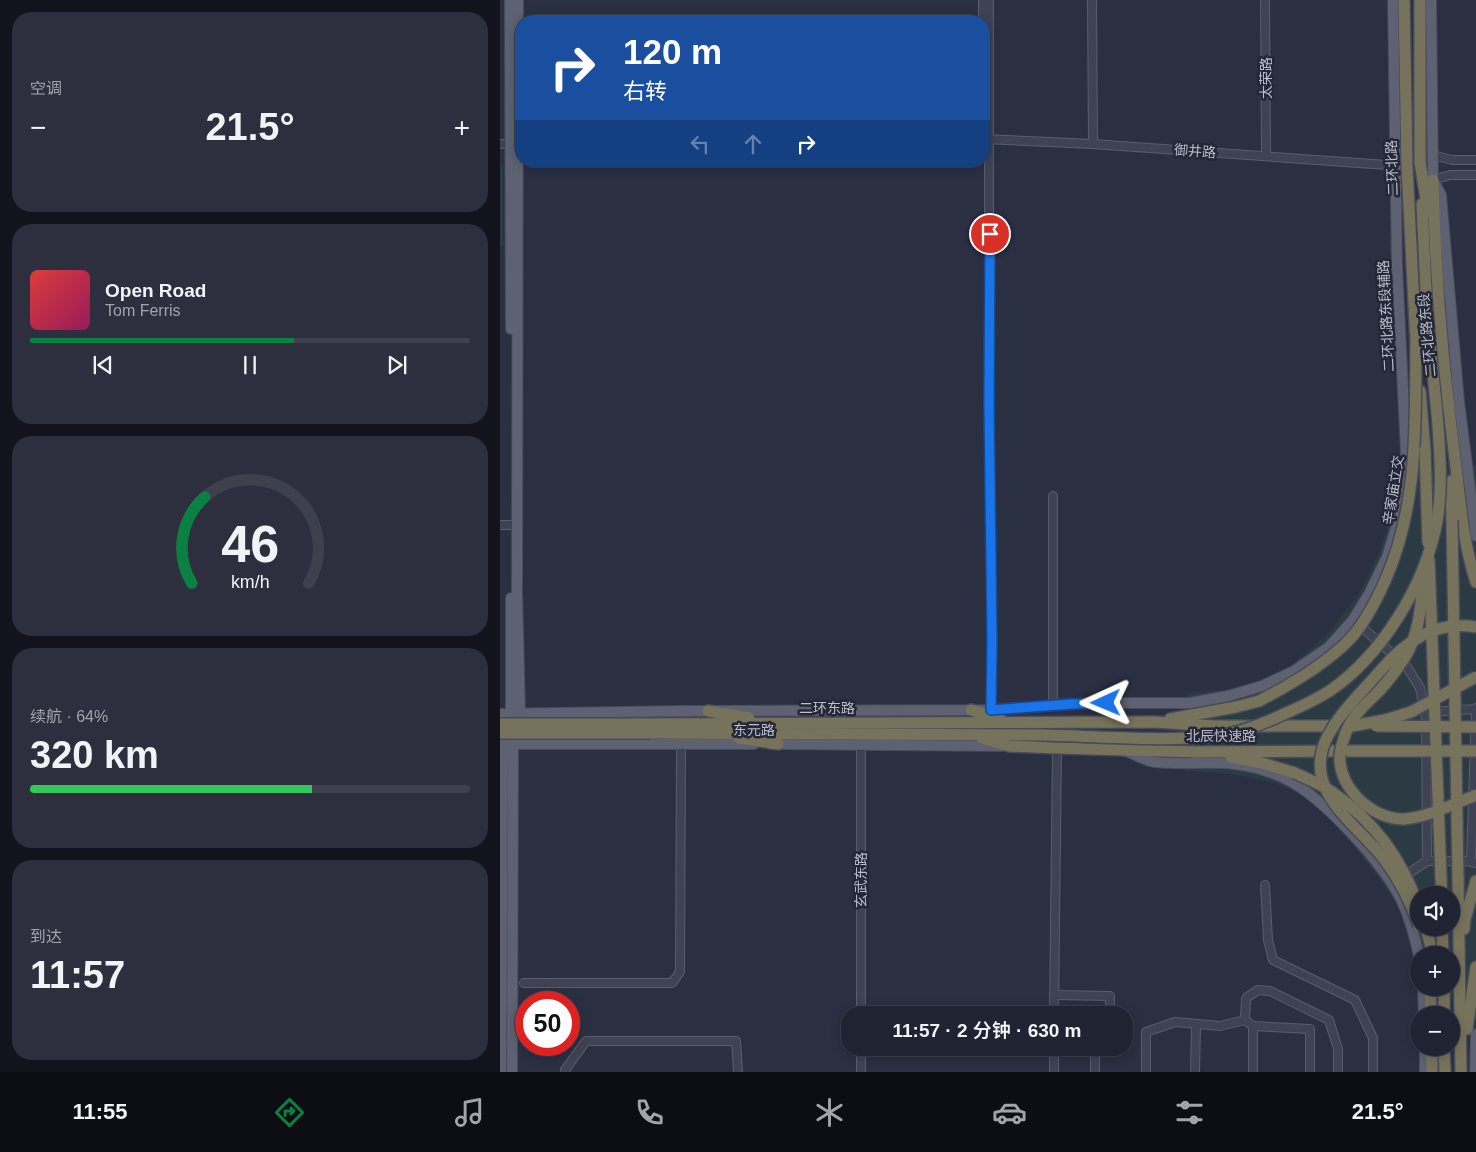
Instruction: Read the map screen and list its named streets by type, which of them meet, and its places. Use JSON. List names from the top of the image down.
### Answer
{
  "streets": {
    "highway": [
      "二环北路",
      "二环北路东段",
      "辛家庙立交",
      "二环东路",
      "北辰快速路"
    ],
    "main road": ["二环北路东段辅路", "东元路"],
    "street": ["太荣路", "御井路", "玄武东路"]
  },
  "crossings": [
    ["太荣路", "御井路"],
    ["御井路", "二环北路"],
    ["御井路", "二环北路东段辅路"],
    ["二环北路", "二环北路东段"],
    ["二环北路", "辛家庙立交"],
    ["二环北路", "北辰快速路"],
    ["二环北路东段辅路", "东元路"],
    ["辛家庙立交", "二环东路"],
    ["辛家庙立交", "北辰快速路"],
    ["二环东路", "东元路"],
    ["二环东路", "北辰快速路"],
    ["东元路", "北辰快速路"],
    ["东元路", "玄武东路"]
  ],
  "page": {
    "tile": [
      "空调",
      ["续航 · 64%", "320 km"],
      ["到达", "11:57"]
    ],
    "turn": ["120 m", "右转"],
    "heat": ["−", "21.5°", "+"],
    "song": ["Open Road", "Tom Ferris"],
    "map_buttons": ["+", "−"],
    "limit": "50",
    "trip": "11:57 · 2 分钟 · 630 m",
    "tabs": ["11:55", "21.5°"],
    "gauge": ["46", "km/h"]
  }
}
